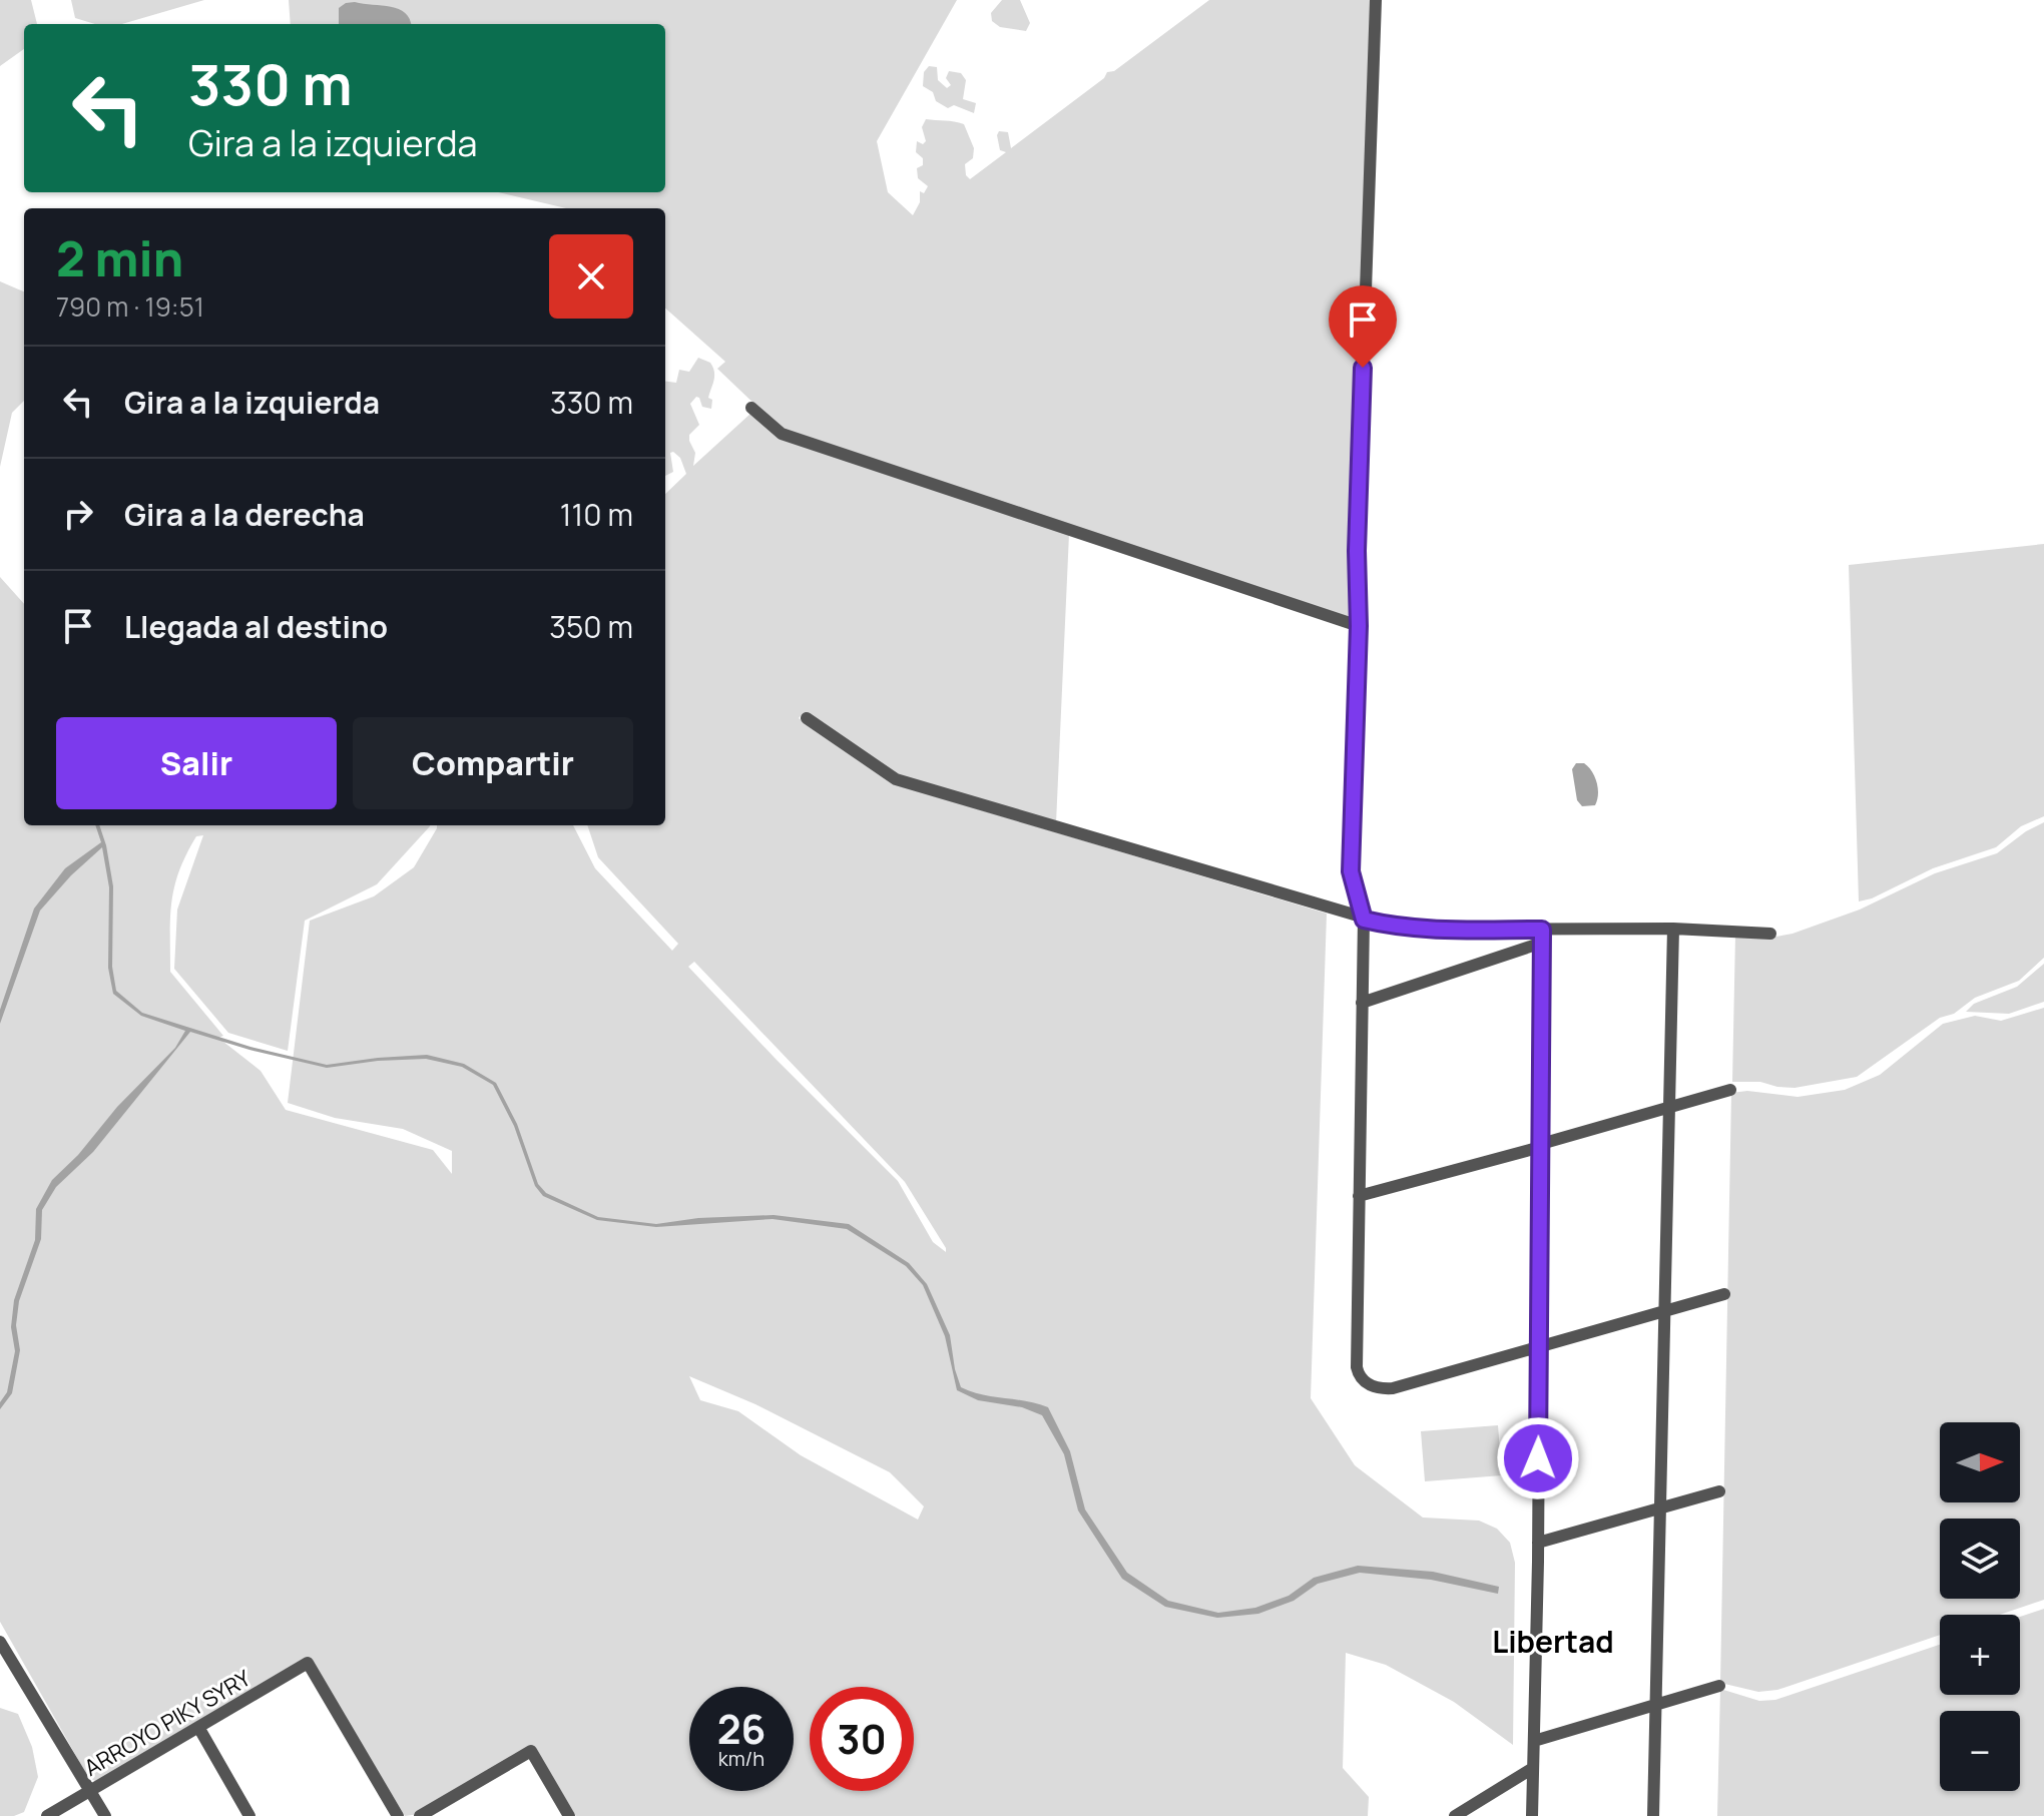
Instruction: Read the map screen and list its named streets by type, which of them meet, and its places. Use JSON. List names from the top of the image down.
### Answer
{
  "streets": {
    "street": ["ARROYO PIKY SYRY"]
  },
  "districts": ["Libertad"],
  "north": "right",
  "page": {
    "turn": ["330 m", "Gira a la izquierda"],
    "heading": ["2 min", "790 m · 19:51"],
    "list": [
      {
        "name": "Gira a la izquierda",
        "value": "330 m"
      },
      {
        "name": "Gira a la derecha",
        "value": "110 m"
      },
      {
        "name": "Llegada al destino",
        "value": "350 m"
      }
    ],
    "buttons": ["Salir", "Compartir"],
    "map_buttons": ["+", "−"],
    "speed": "26 km/h",
    "limit": "30"
  }
}
